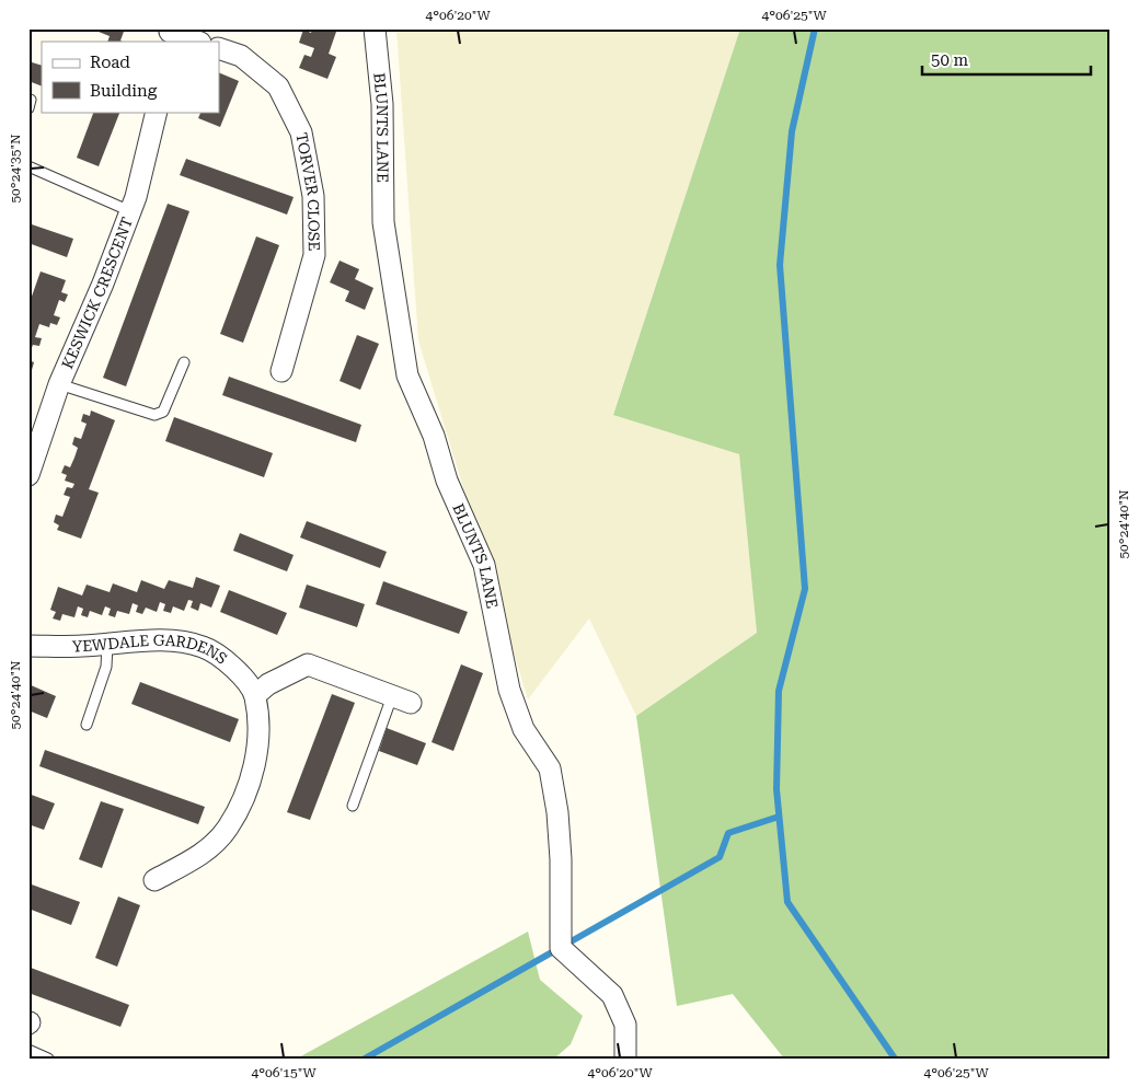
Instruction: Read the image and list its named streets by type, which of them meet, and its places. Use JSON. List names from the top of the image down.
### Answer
{
  "streets": {
    "street": [
      "BLUNTS LANE",
      "TORVER CLOSE",
      "KESWICK CRESCENT",
      "YEWDALE GARDENS"
    ]
  },
  "legend": ["Road", "Building"],
  "scale_bar": "50 m",
  "coordinates": [
    "4°06'20\"W",
    "4°06'25\"W",
    "50°24'35\"N",
    "50°24'40\"N",
    "4°06'15\"W"
  ]
}
